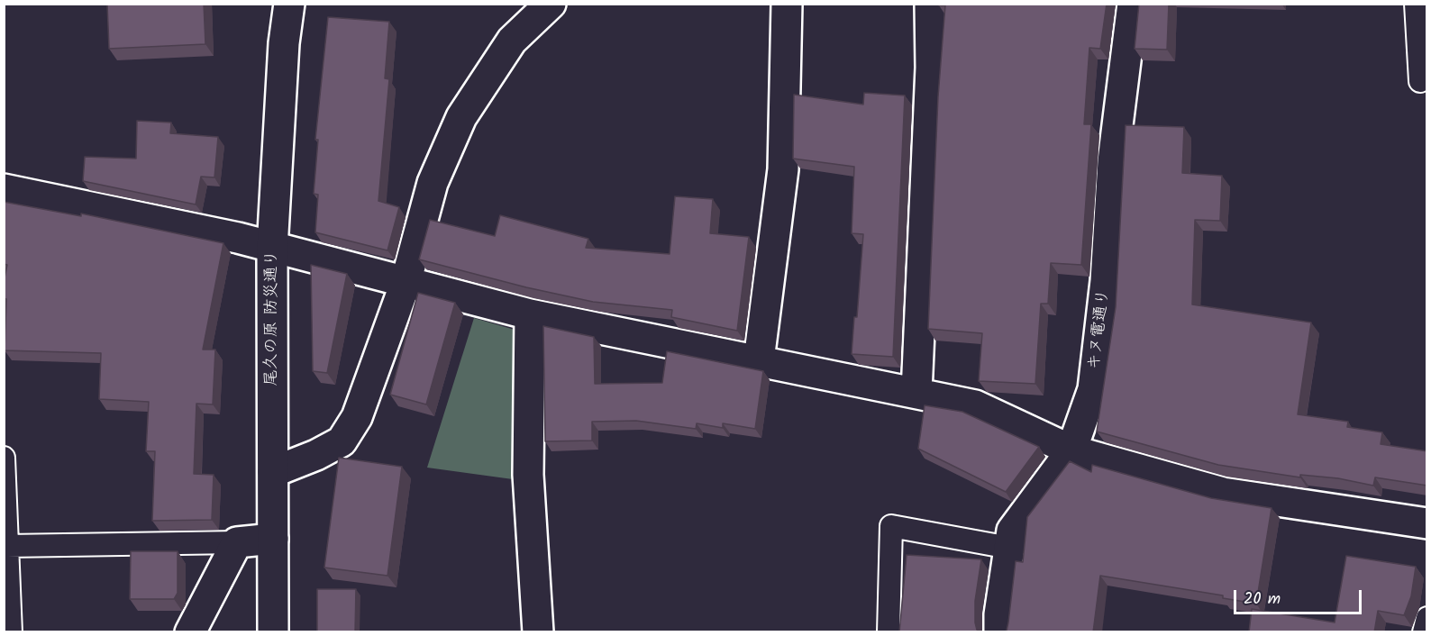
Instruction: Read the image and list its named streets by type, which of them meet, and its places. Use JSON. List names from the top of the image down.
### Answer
{
  "streets": {
    "street": ["尾久の原 防災通り", "キヌ電通り"]
  },
  "scale_bar": "20 m"
}
